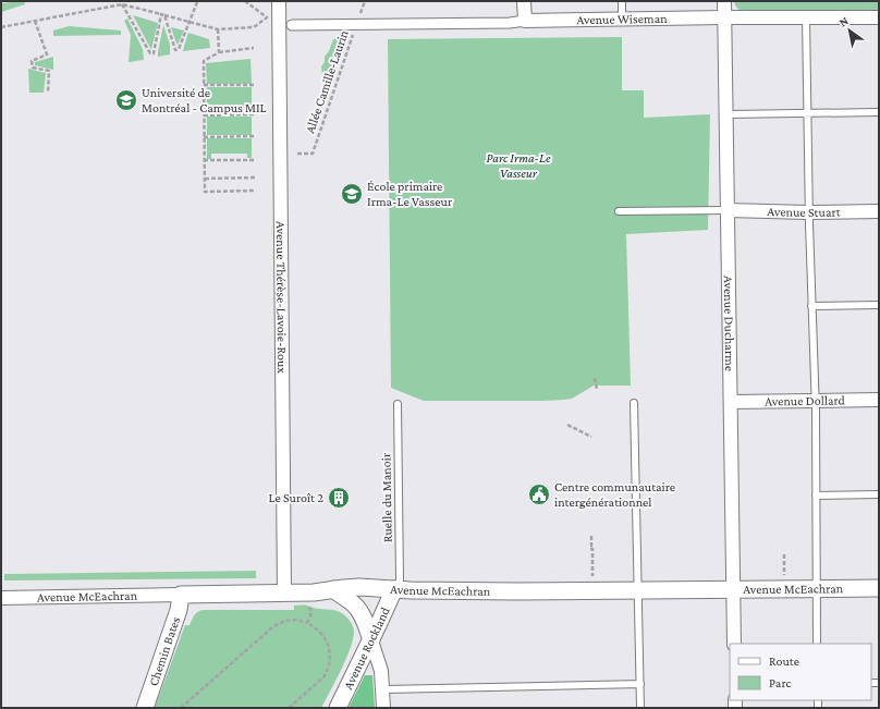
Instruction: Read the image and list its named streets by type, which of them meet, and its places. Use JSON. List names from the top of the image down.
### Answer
{
  "streets": {
    "street": [
      "Avenue Wiseman",
      "Avenue Stuart",
      "Avenue Thérèse-Lavoie-Roux",
      "Avenue Ducharme",
      "Avenue Dollard",
      "Avenue McEachran",
      "Avenue Rockland",
      "Chemin Bates"
    ],
    "lane": ["Ruelle du Manoir"],
    "path": ["Allée Camille-Laurin"]
  },
  "crossings": [
    ["Avenue Wiseman", "Allée Camille-Laurin"],
    ["Avenue Wiseman", "Avenue Ducharme"],
    ["Avenue Stuart", "Avenue Ducharme"],
    ["Avenue Thérèse-Lavoie-Roux", "Avenue McEachran"],
    ["Avenue Ducharme", "Avenue Dollard"],
    ["Avenue Ducharme", "Avenue McEachran"],
    ["Ruelle du Manoir", "Avenue McEachran"],
    ["Ruelle du Manoir", "Avenue Rockland"],
    ["Avenue McEachran", "Avenue Rockland"],
    ["Avenue McEachran", "Chemin Bates"]
  ],
  "parks": ["Parc Irma-Le Vasseur"],
  "places": {
    "school or university": ["Université de Montréal - Campus MIL", "École primaire Irma-Le Vasseur"],
    "public building": ["Centre communautaire intergénérationnel"],
    "building": ["Le Suroît 2"]
  },
  "legend": ["Route", "Parc"],
  "north": "top left"
}
